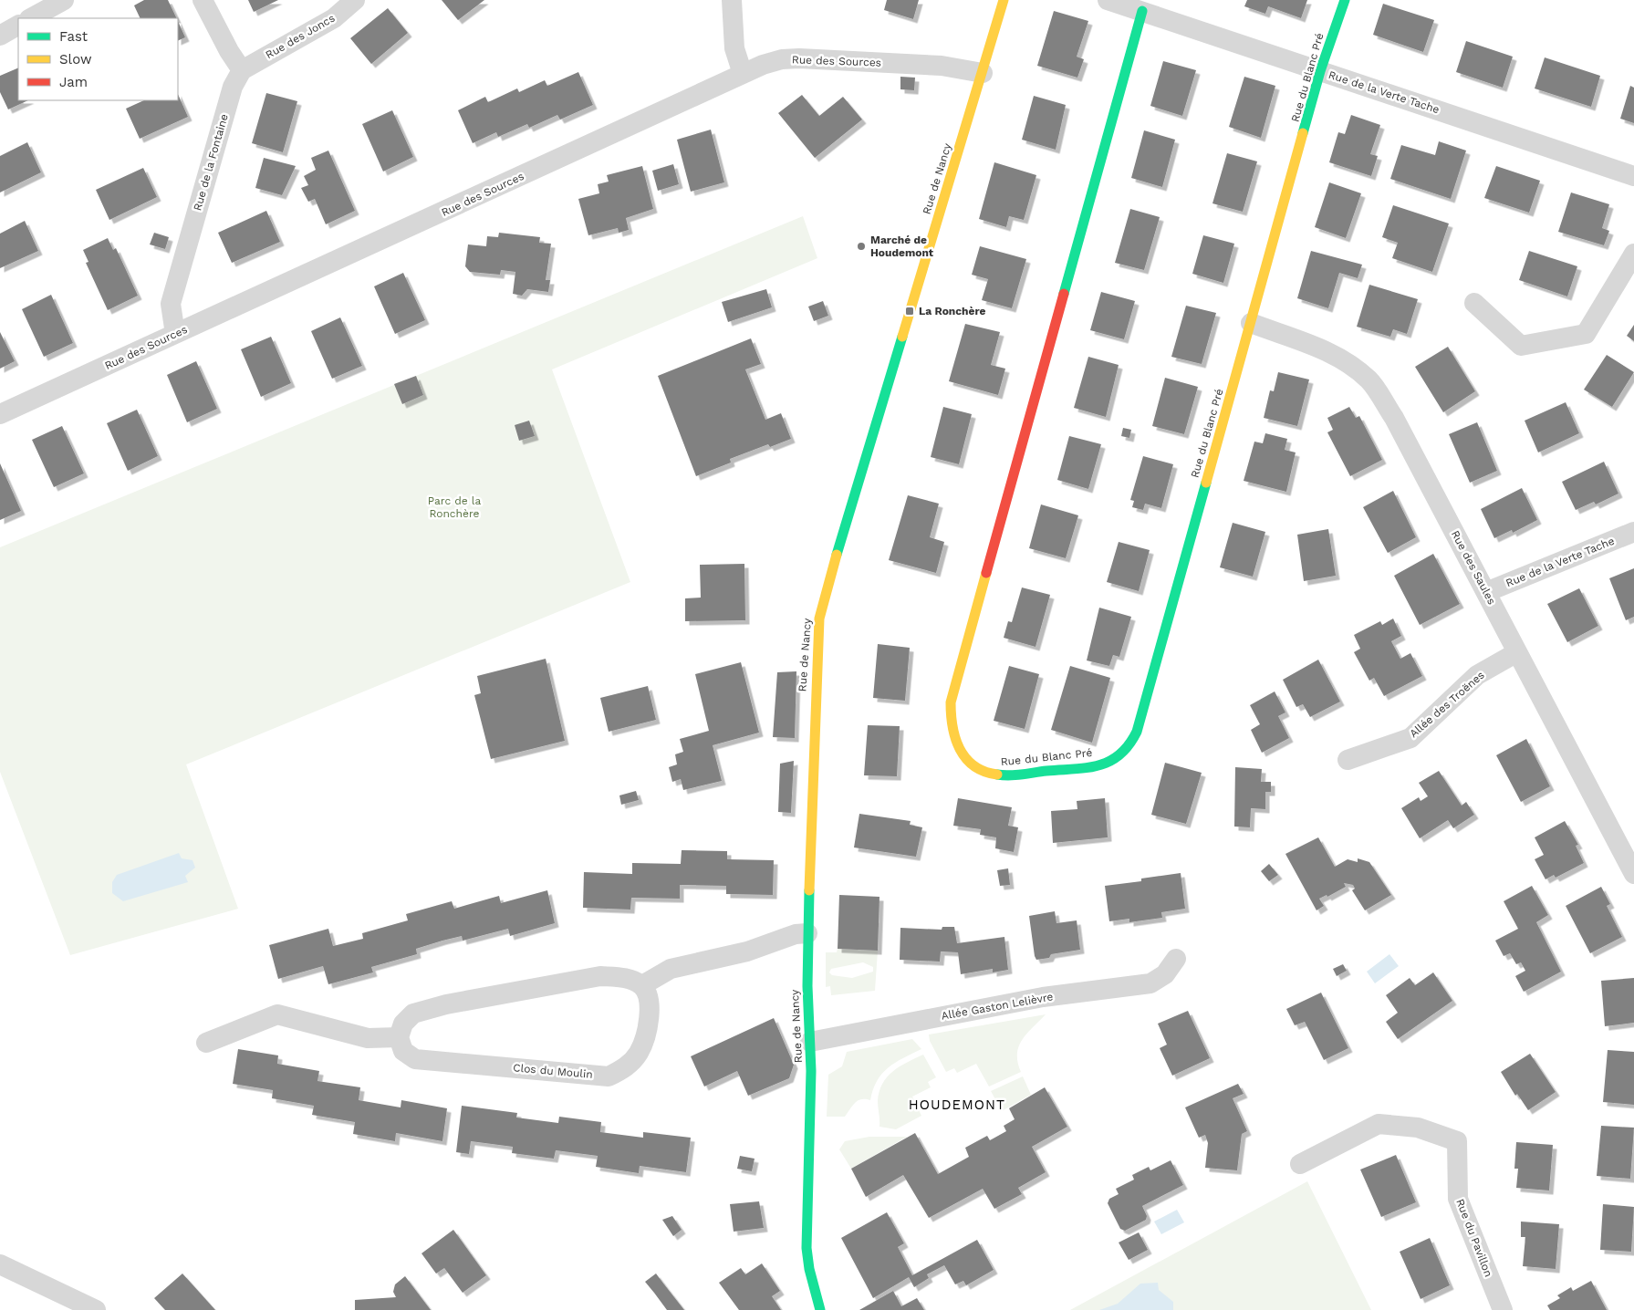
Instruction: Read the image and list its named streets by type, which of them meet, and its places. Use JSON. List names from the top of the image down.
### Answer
{
  "streets": {
    "street": [
      "Rue des Joncs",
      "Rue des Sources",
      "Rue du Blanc Pré",
      "Rue de la Verte Tache",
      "Rue de la Fontaine",
      "Rue de Nancy",
      "Rue des Saules",
      "Allée des Troënes",
      "Allée Gaston Lelièvre",
      "Clos du Moulin",
      "Rue du Pavillon"
    ]
  },
  "crossings": [
    ["Rue des Joncs", "Rue de la Fontaine"],
    ["Rue des Sources", "Rue de la Fontaine"],
    ["Rue des Sources", "Rue de Nancy"],
    ["Rue du Blanc Pré", "Rue de la Verte Tache"],
    ["Rue du Blanc Pré", "Rue des Saules"],
    ["Rue de la Verte Tache", "Rue des Saules"],
    ["Rue de Nancy", "Allée Gaston Lelièvre"],
    ["Rue des Saules", "Allée des Troënes"]
  ],
  "districts": ["HOUDEMONT"],
  "parks": ["Parc de la Ronchère"],
  "places": {
    "other": ["Marché de Houdemont"],
    "transit": ["La Ronchère"]
  },
  "legend": ["Fast", "Slow", "Jam"]
}
